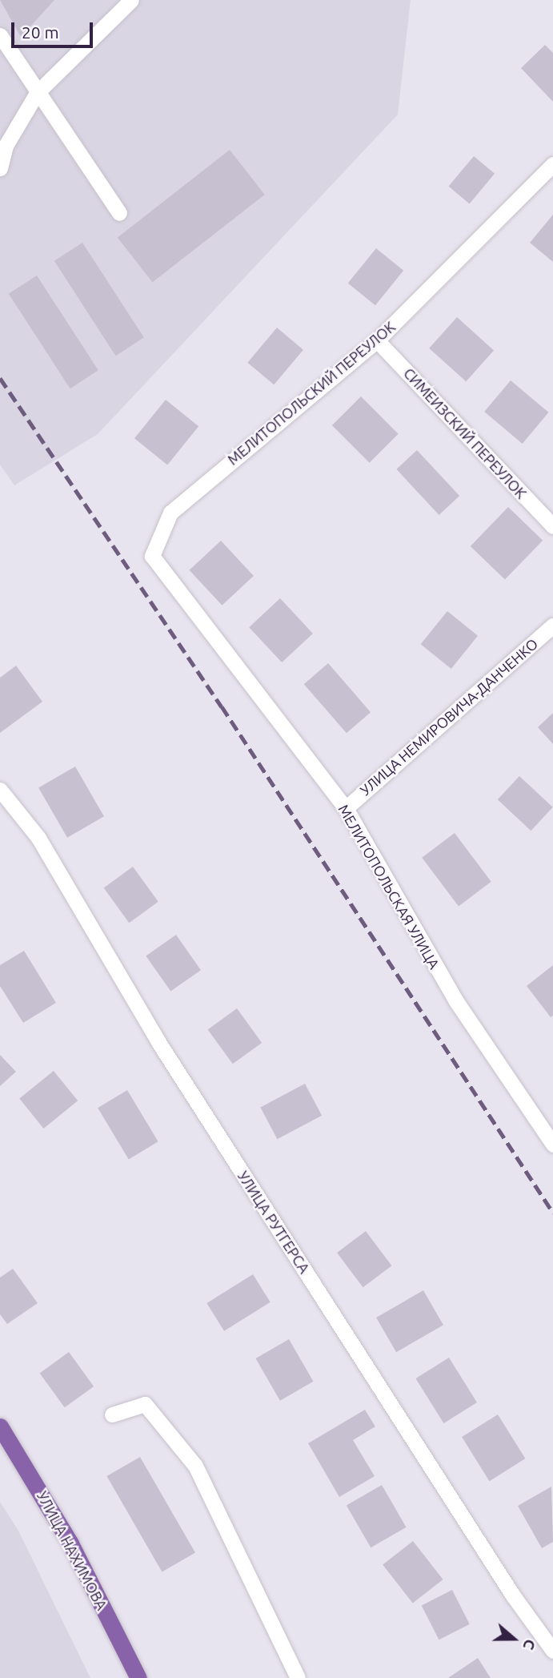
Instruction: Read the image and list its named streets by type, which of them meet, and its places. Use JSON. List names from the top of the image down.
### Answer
{
  "streets": {
    "main road": ["УЛИЦА НАХИМОВА"],
    "lane": [
      "МЕЛИТОПОЛЬСКИЙ ПЕРЕУЛОК",
      "СИМЕИЗСКИЙ ПЕРЕУЛОК",
      "УЛИЦА НЕМИРОВИЧА-ДАНЧЕНКО",
      "МЕЛИТОПОЛЬСКАЯ УЛИЦА",
      "УЛИЦА РУТГЕРСА"
    ]
  },
  "crossings": [
    ["МЕЛИТОПОЛЬСКИЙ ПЕРЕУЛОК", "СИМЕИЗСКИЙ ПЕРЕУЛОК"],
    ["МЕЛИТОПОЛЬСКИЙ ПЕРЕУЛОК", "МЕЛИТОПОЛЬСКАЯ УЛИЦА"],
    ["УЛИЦА НЕМИРОВИЧА-ДАНЧЕНКО", "МЕЛИТОПОЛЬСКАЯ УЛИЦА"]
  ],
  "scale_bar": "20 m",
  "north": "right"
}
